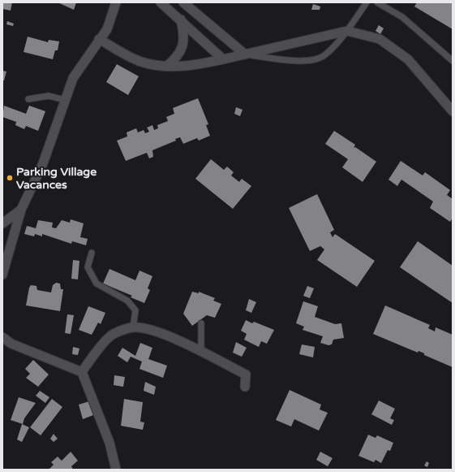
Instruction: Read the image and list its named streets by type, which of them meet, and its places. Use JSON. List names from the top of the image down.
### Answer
{
  "places": ["Parking Village Vacances"]
}
